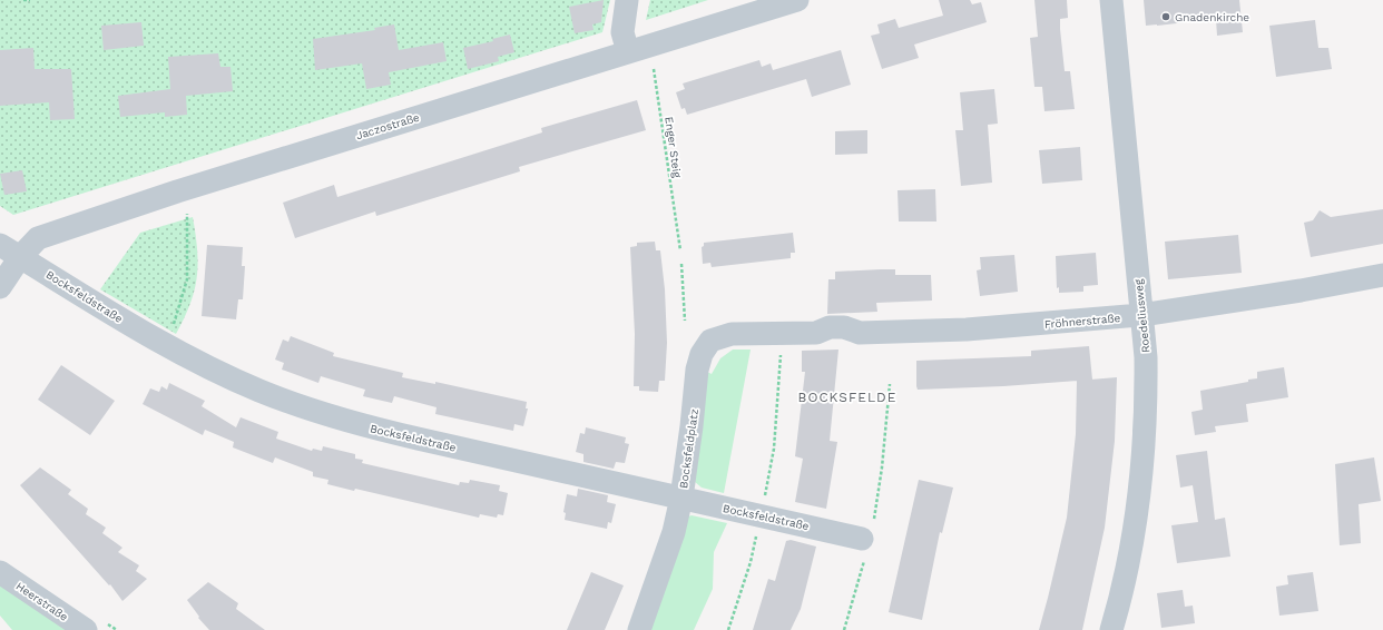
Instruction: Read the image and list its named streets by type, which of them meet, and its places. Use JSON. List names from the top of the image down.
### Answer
{
  "streets": {
    "street": [
      "Jaczostraße",
      "Bocksfeldstraße",
      "Roedeliusweg",
      "Fröhnerstraße",
      "Bocksfeldplatz",
      "Heerstraße"
    ],
    "path": ["Enger Steig"]
  },
  "crossings": [
    ["Jaczostraße", "Enger Steig"],
    ["Jaczostraße", "Bocksfeldstraße"],
    ["Bocksfeldstraße", "Bocksfeldplatz"],
    ["Roedeliusweg", "Fröhnerstraße"],
    ["Fröhnerstraße", "Bocksfeldplatz"]
  ],
  "districts": ["BOCKSFELDE"],
  "places": ["Gnadenkirche"]
}
